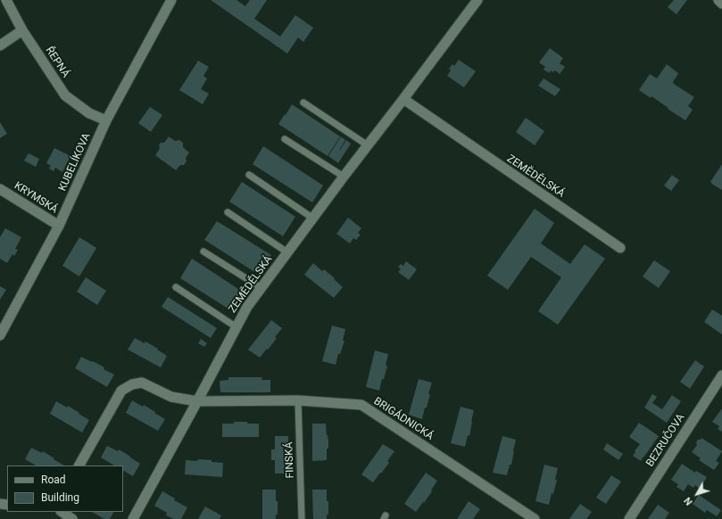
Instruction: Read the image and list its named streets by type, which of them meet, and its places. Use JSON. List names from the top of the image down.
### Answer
{
  "streets": {
    "street": [
      "ŘEPNÁ",
      "KUBELÍKOVA",
      "ZEMĚDĚLSKÁ",
      "KRYMSKÁ",
      "BRIGÁDNICKÁ",
      "BEZRUČOVA"
    ],
    "lane": ["FINSKÁ"]
  },
  "crossings": [
    ["ŘEPNÁ", "KUBELÍKOVA"],
    ["KUBELÍKOVA", "KRYMSKÁ"],
    ["ZEMĚDĚLSKÁ", "BRIGÁDNICKÁ"],
    ["BRIGÁDNICKÁ", "FINSKÁ"]
  ],
  "legend": ["Road", "Building"],
  "north": "bottom left"
}
